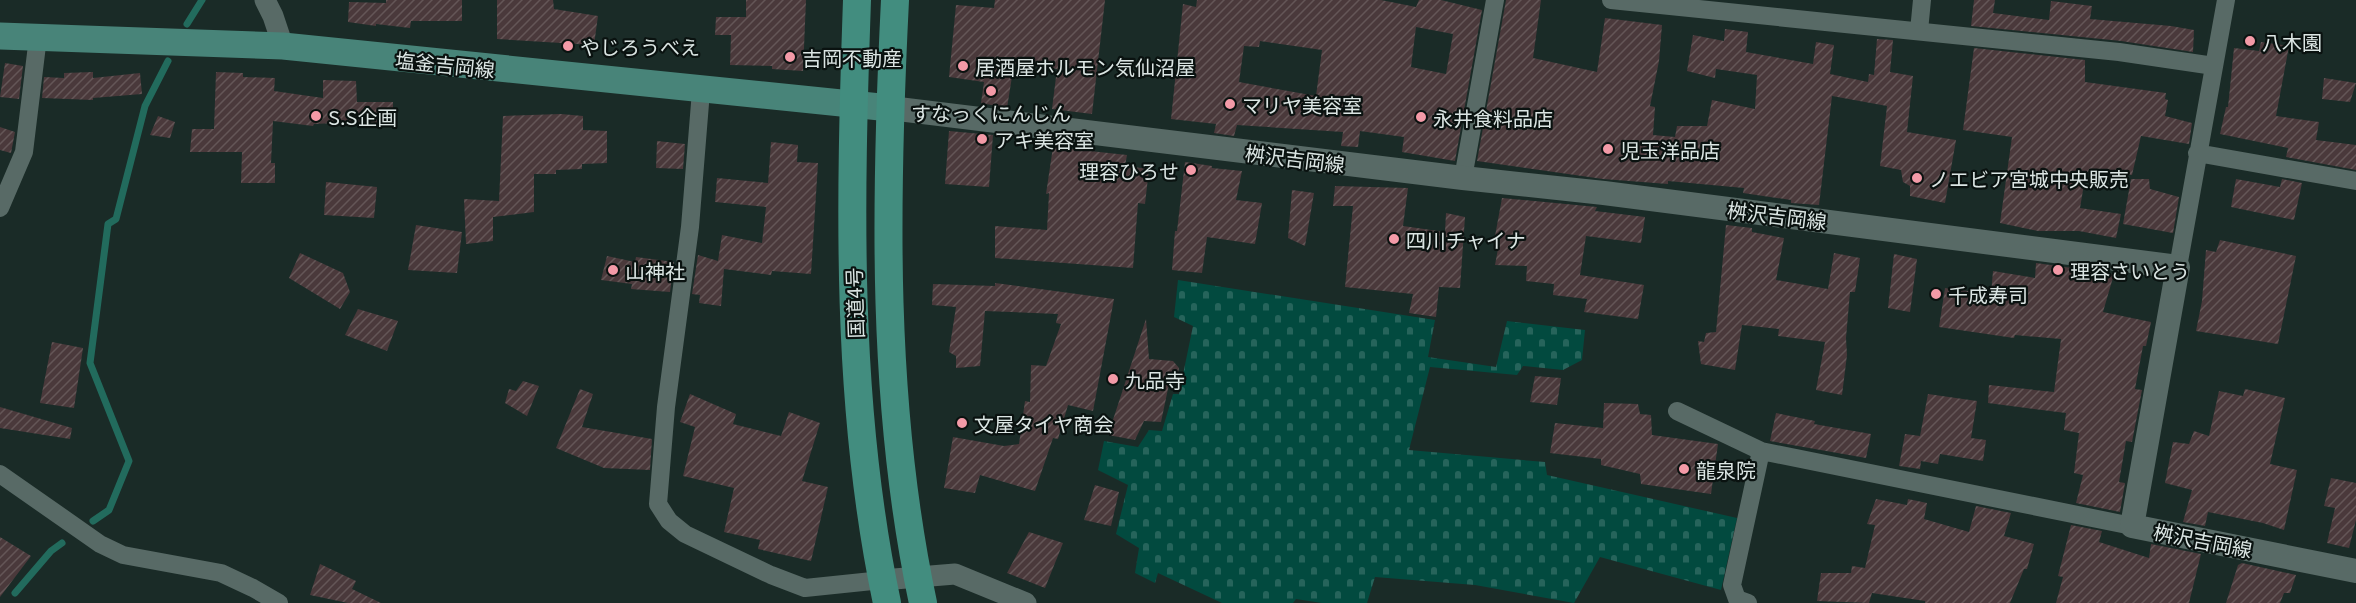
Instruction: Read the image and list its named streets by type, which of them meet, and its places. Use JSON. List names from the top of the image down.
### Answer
{
  "streets": {
    "highway": ["国道4号"],
    "main road": ["塩釜吉岡線", "桝沢吉岡線"]
  },
  "crossings": [
    ["塩釜吉岡線", "桝沢吉岡線"],
    ["塩釜吉岡線", "国道4号"],
    ["桝沢吉岡線", "国道4号"]
  ],
  "places": [
    "八木園",
    "やじろうべえ",
    "吉岡不動産",
    "居酒屋ホルモン気仙沼屋",
    "すなっくにんじん",
    "マリヤ美容室",
    "S.S企画",
    "永井食料品店",
    "アキ美容室",
    "児玉洋品店",
    "理容ひろせ",
    "ノエビア宮城中央販売",
    "四川チャイナ",
    "山神社",
    "理容さいとう",
    "千成寿司",
    "九品寺",
    "文屋タイヤ商会",
    "龍泉院"
  ]
}
